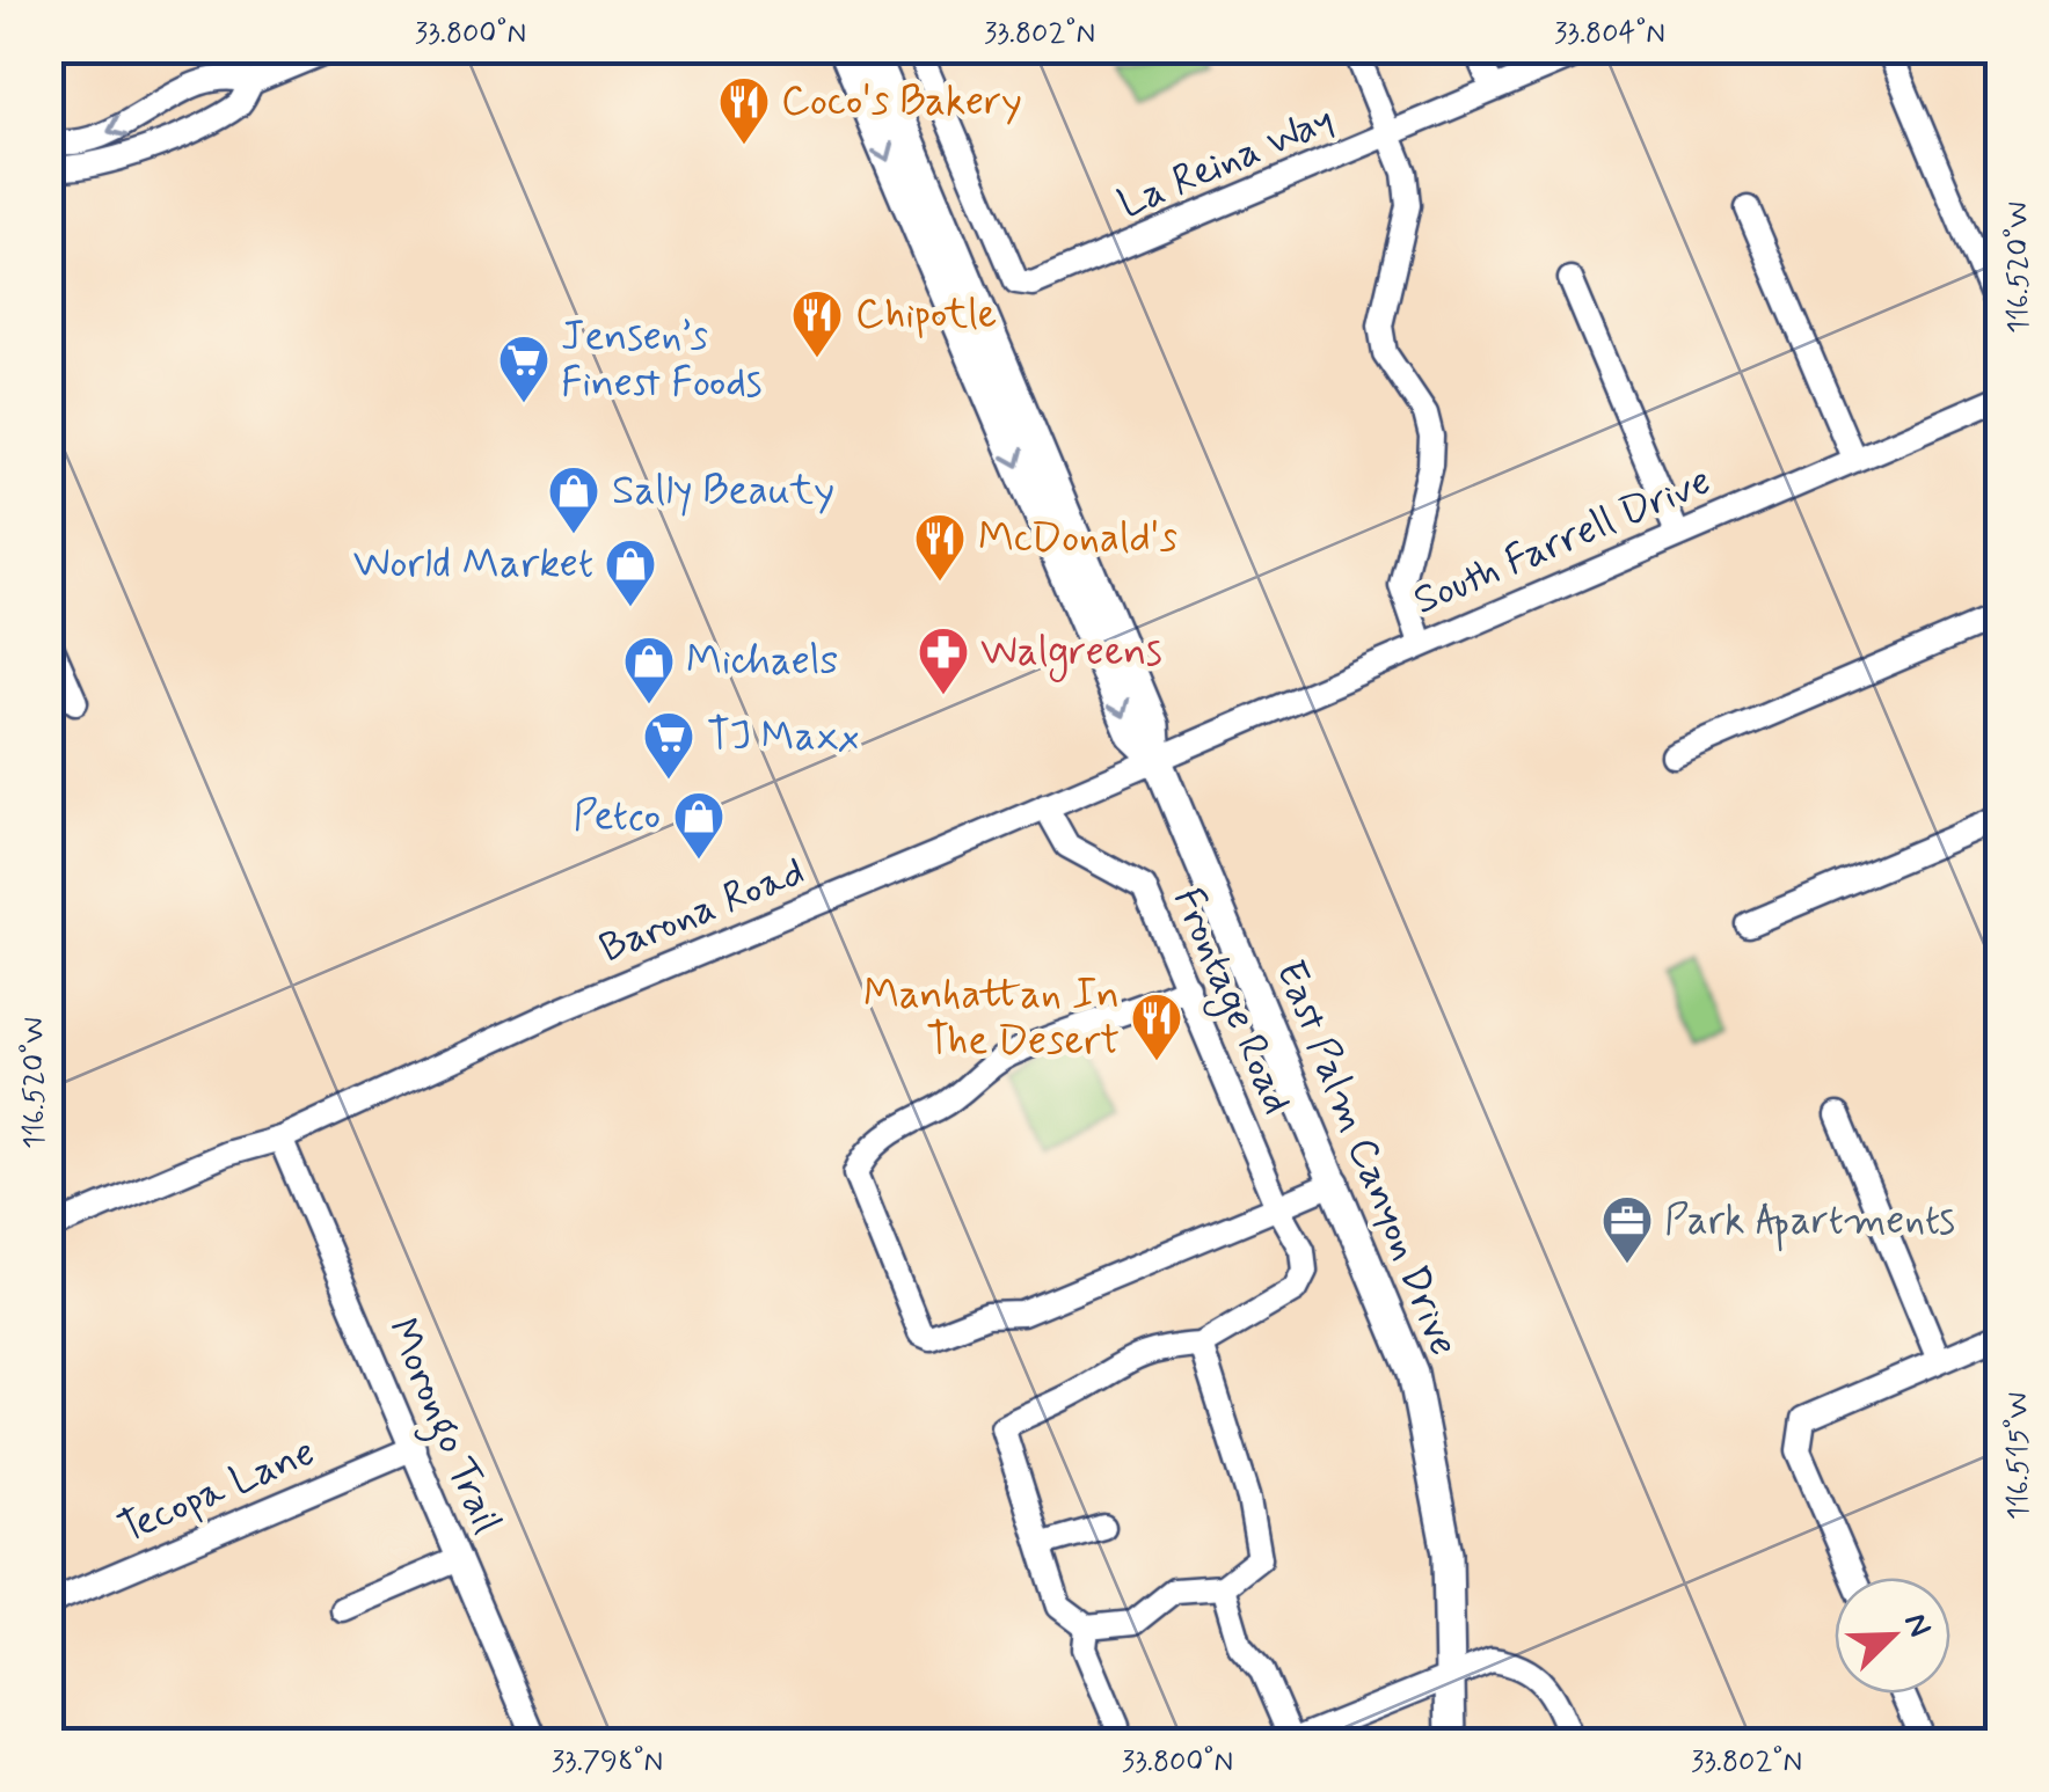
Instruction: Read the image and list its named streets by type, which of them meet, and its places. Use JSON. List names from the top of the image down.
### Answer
{
  "streets": {
    "main road": ["East Palm Canyon Drive"],
    "street": [
      "La Reina Way",
      "South Farrell Drive",
      "Barona Road",
      "Frontage Road",
      "Morongo Trail",
      "Tecopa Lane"
    ]
  },
  "crossings": [
    ["South Farrell Drive", "Barona Road"],
    ["South Farrell Drive", "East Palm Canyon Drive"],
    ["Barona Road", "Frontage Road"],
    ["Barona Road", "East Palm Canyon Drive"],
    ["Barona Road", "Morongo Trail"],
    ["Morongo Trail", "Tecopa Lane"]
  ],
  "places": {
    "restaurant": [
      "Coco's Bakery",
      "Chipotle",
      "McDonald's",
      "Manhattan In The Desert"
    ],
    "supermarket": ["Jensen’s Finest Foods", "TJ Maxx"],
    "shop": [
      "Sally Beauty",
      "World Market",
      "Michaels",
      "Petco"
    ],
    "pharmacy": ["Walgreens"],
    "office": ["Park Apartments"]
  },
  "north": "top right",
  "coordinates": [
    "33.800°N",
    "33.802°N",
    "33.804°N",
    "116.520°W",
    "116.515°W",
    "33.798°N"
  ]
}
